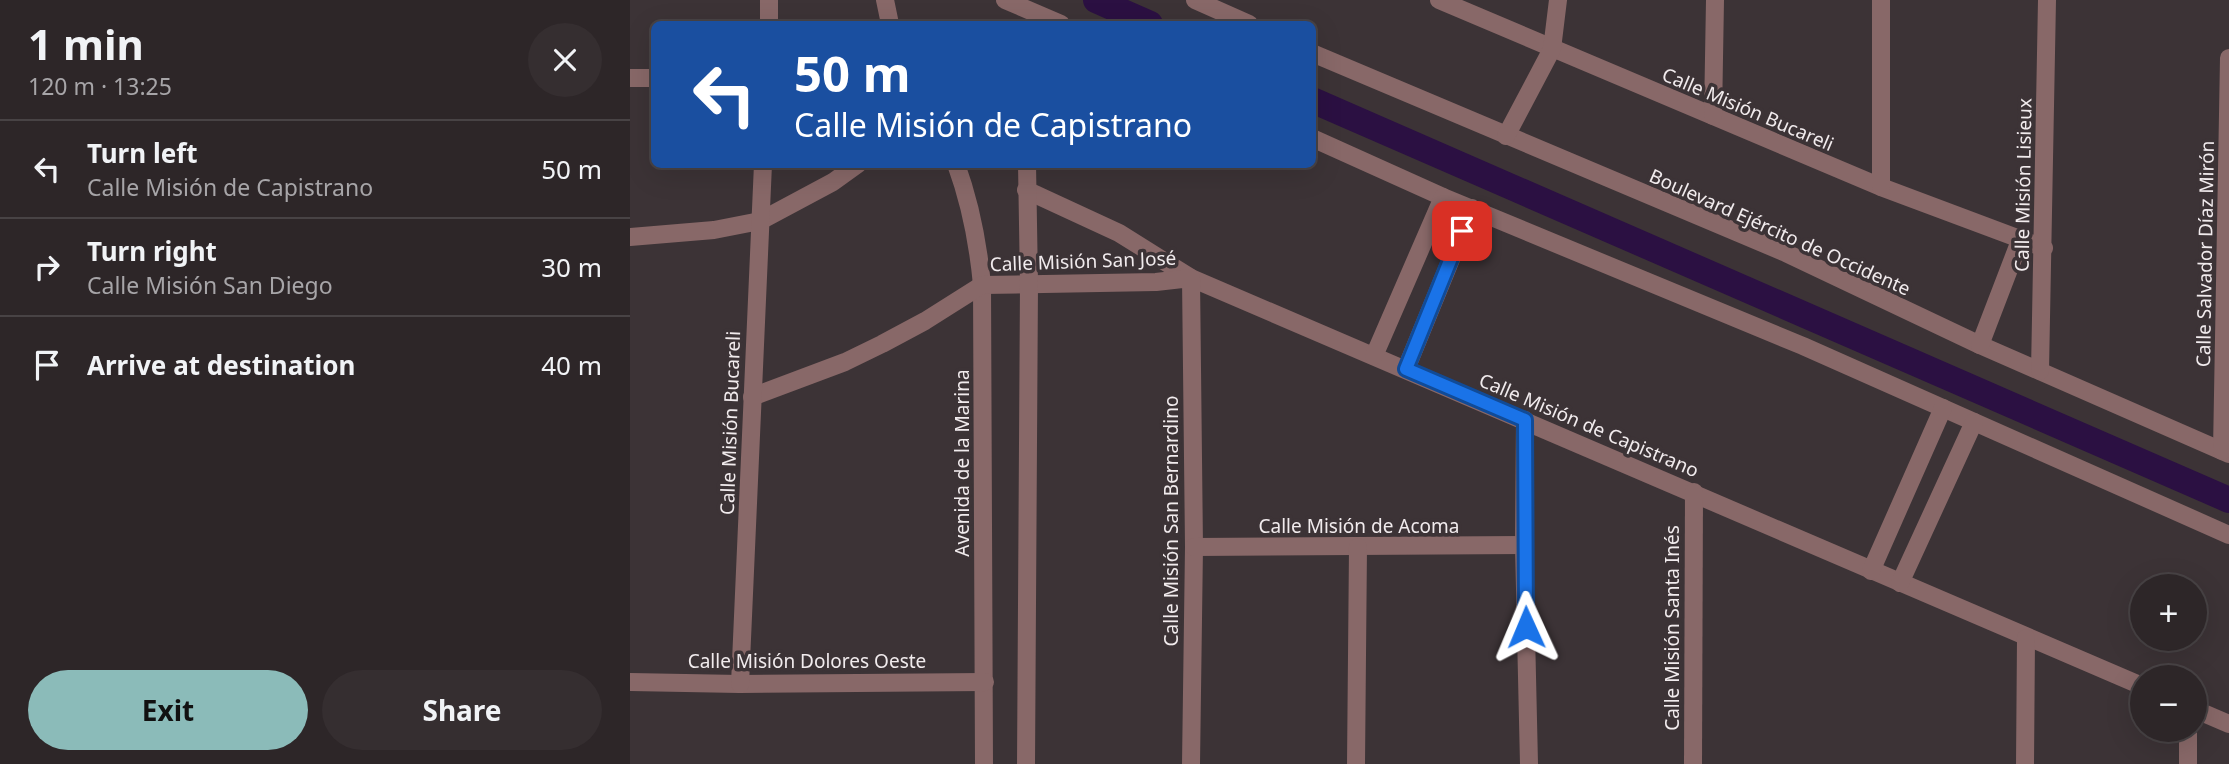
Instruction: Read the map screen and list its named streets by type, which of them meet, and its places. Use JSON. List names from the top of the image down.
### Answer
{
  "streets": {
    "street": [
      "Calle Misión Bucareli",
      "Calle Misión Lisieux",
      "Boulevard Ejército de Occidente",
      "Calle Salvador Díaz Mirón",
      "Calle Misión San José",
      "Calle Misión de Capistrano",
      "Avenida de la Marina",
      "Calle Misión San Bernardino",
      "Calle Misión de Acoma",
      "Calle Misión Santa Inés",
      "Calle Misión Dolores Oeste"
    ]
  },
  "crossings": [
    ["Calle Misión Bucareli", "Calle Misión Lisieux"],
    ["Calle Misión Bucareli", "Calle Misión San José"],
    ["Calle Misión Bucareli", "Calle Misión Dolores Oeste"],
    ["Calle Misión Lisieux", "Boulevard Ejército de Occidente"],
    ["Boulevard Ejército de Occidente", "Calle Salvador Díaz Mirón"],
    ["Calle Misión San José", "Calle Misión de Capistrano"],
    ["Calle Misión San José", "Avenida de la Marina"],
    ["Calle Misión San José", "Calle Misión San Bernardino"],
    ["Calle Misión de Capistrano", "Calle Misión San Bernardino"],
    ["Calle Misión de Capistrano", "Calle Misión Santa Inés"],
    ["Avenida de la Marina", "Calle Misión Dolores Oeste"],
    ["Calle Misión San Bernardino", "Calle Misión de Acoma"]
  ],
  "page": {
    "heading": ["1 min", "120 m · 13:25"],
    "turn": ["50 m", "Calle Misión de Capistrano"],
    "list": [
      {
        "name": "Turn left",
        "note": "Calle Misión de Capistrano",
        "value": "50 m"
      },
      {
        "name": "Turn right",
        "note": "Calle Misión San Diego",
        "value": "30 m"
      },
      {
        "name": "Arrive at destination",
        "value": "40 m"
      }
    ],
    "map_buttons": ["+", "−"],
    "buttons": ["Exit", "Share"]
  }
}
